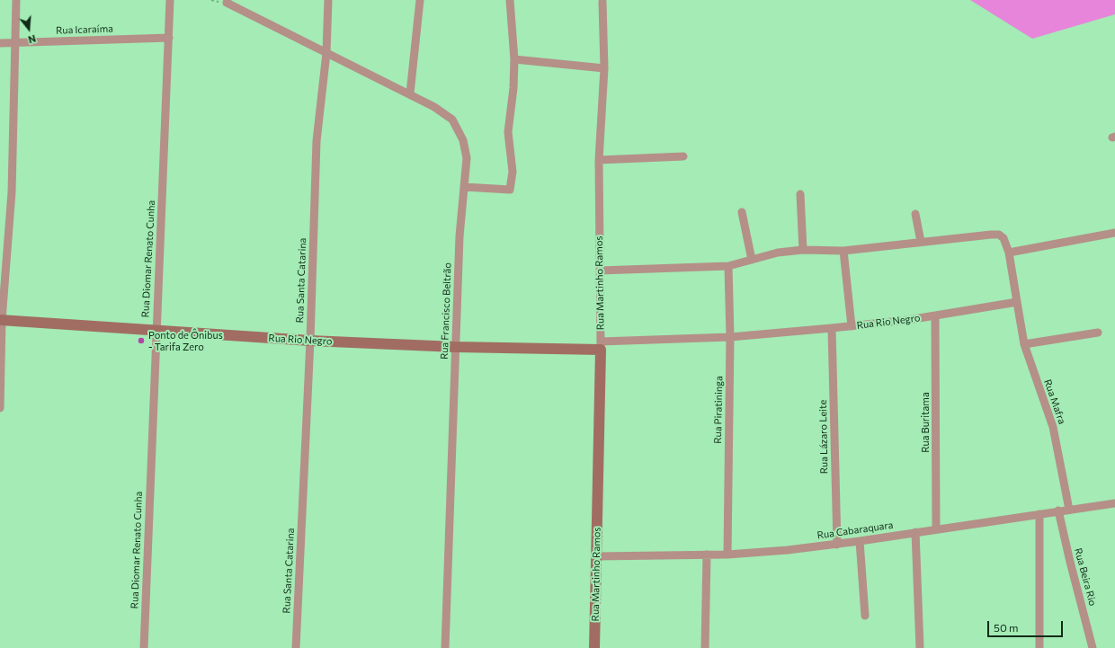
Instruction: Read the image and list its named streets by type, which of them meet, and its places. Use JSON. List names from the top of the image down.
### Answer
{
  "streets": {
    "street": [
      "Rua Icaraíma",
      "Rua Diomar Renato Cunha",
      "Rua Santa Catarina",
      "Rua Martinho Ramos",
      "Rua Francisco Beltrão",
      "Rua Rio Negro",
      "Rua Mafra",
      "Rua Piratininga",
      "Rua Buritama",
      "Rua Lázaro Leite",
      "Rua Cabaraquara",
      "Rua Beira Rio"
    ]
  },
  "crossings": [
    ["Rua Icaraíma", "Rua Diomar Renato Cunha"],
    ["Rua Diomar Renato Cunha", "Rua Rio Negro"],
    ["Rua Santa Catarina", "Rua Francisco Beltrão"],
    ["Rua Santa Catarina", "Rua Rio Negro"],
    ["Rua Martinho Ramos", "Rua Rio Negro"],
    ["Rua Martinho Ramos", "Rua Cabaraquara"],
    ["Rua Francisco Beltrão", "Rua Rio Negro"],
    ["Rua Rio Negro", "Rua Mafra"],
    ["Rua Rio Negro", "Rua Piratininga"],
    ["Rua Rio Negro", "Rua Buritama"],
    ["Rua Rio Negro", "Rua Lázaro Leite"],
    ["Rua Mafra", "Rua Cabaraquara"],
    ["Rua Piratininga", "Rua Cabaraquara"],
    ["Rua Buritama", "Rua Cabaraquara"],
    ["Rua Lázaro Leite", "Rua Cabaraquara"],
    ["Rua Cabaraquara", "Rua Beira Rio"]
  ],
  "places": ["Ponto de Ônibus - Tarifa Zero"],
  "scale_bar": "50 m",
  "north": "bottom"
}
